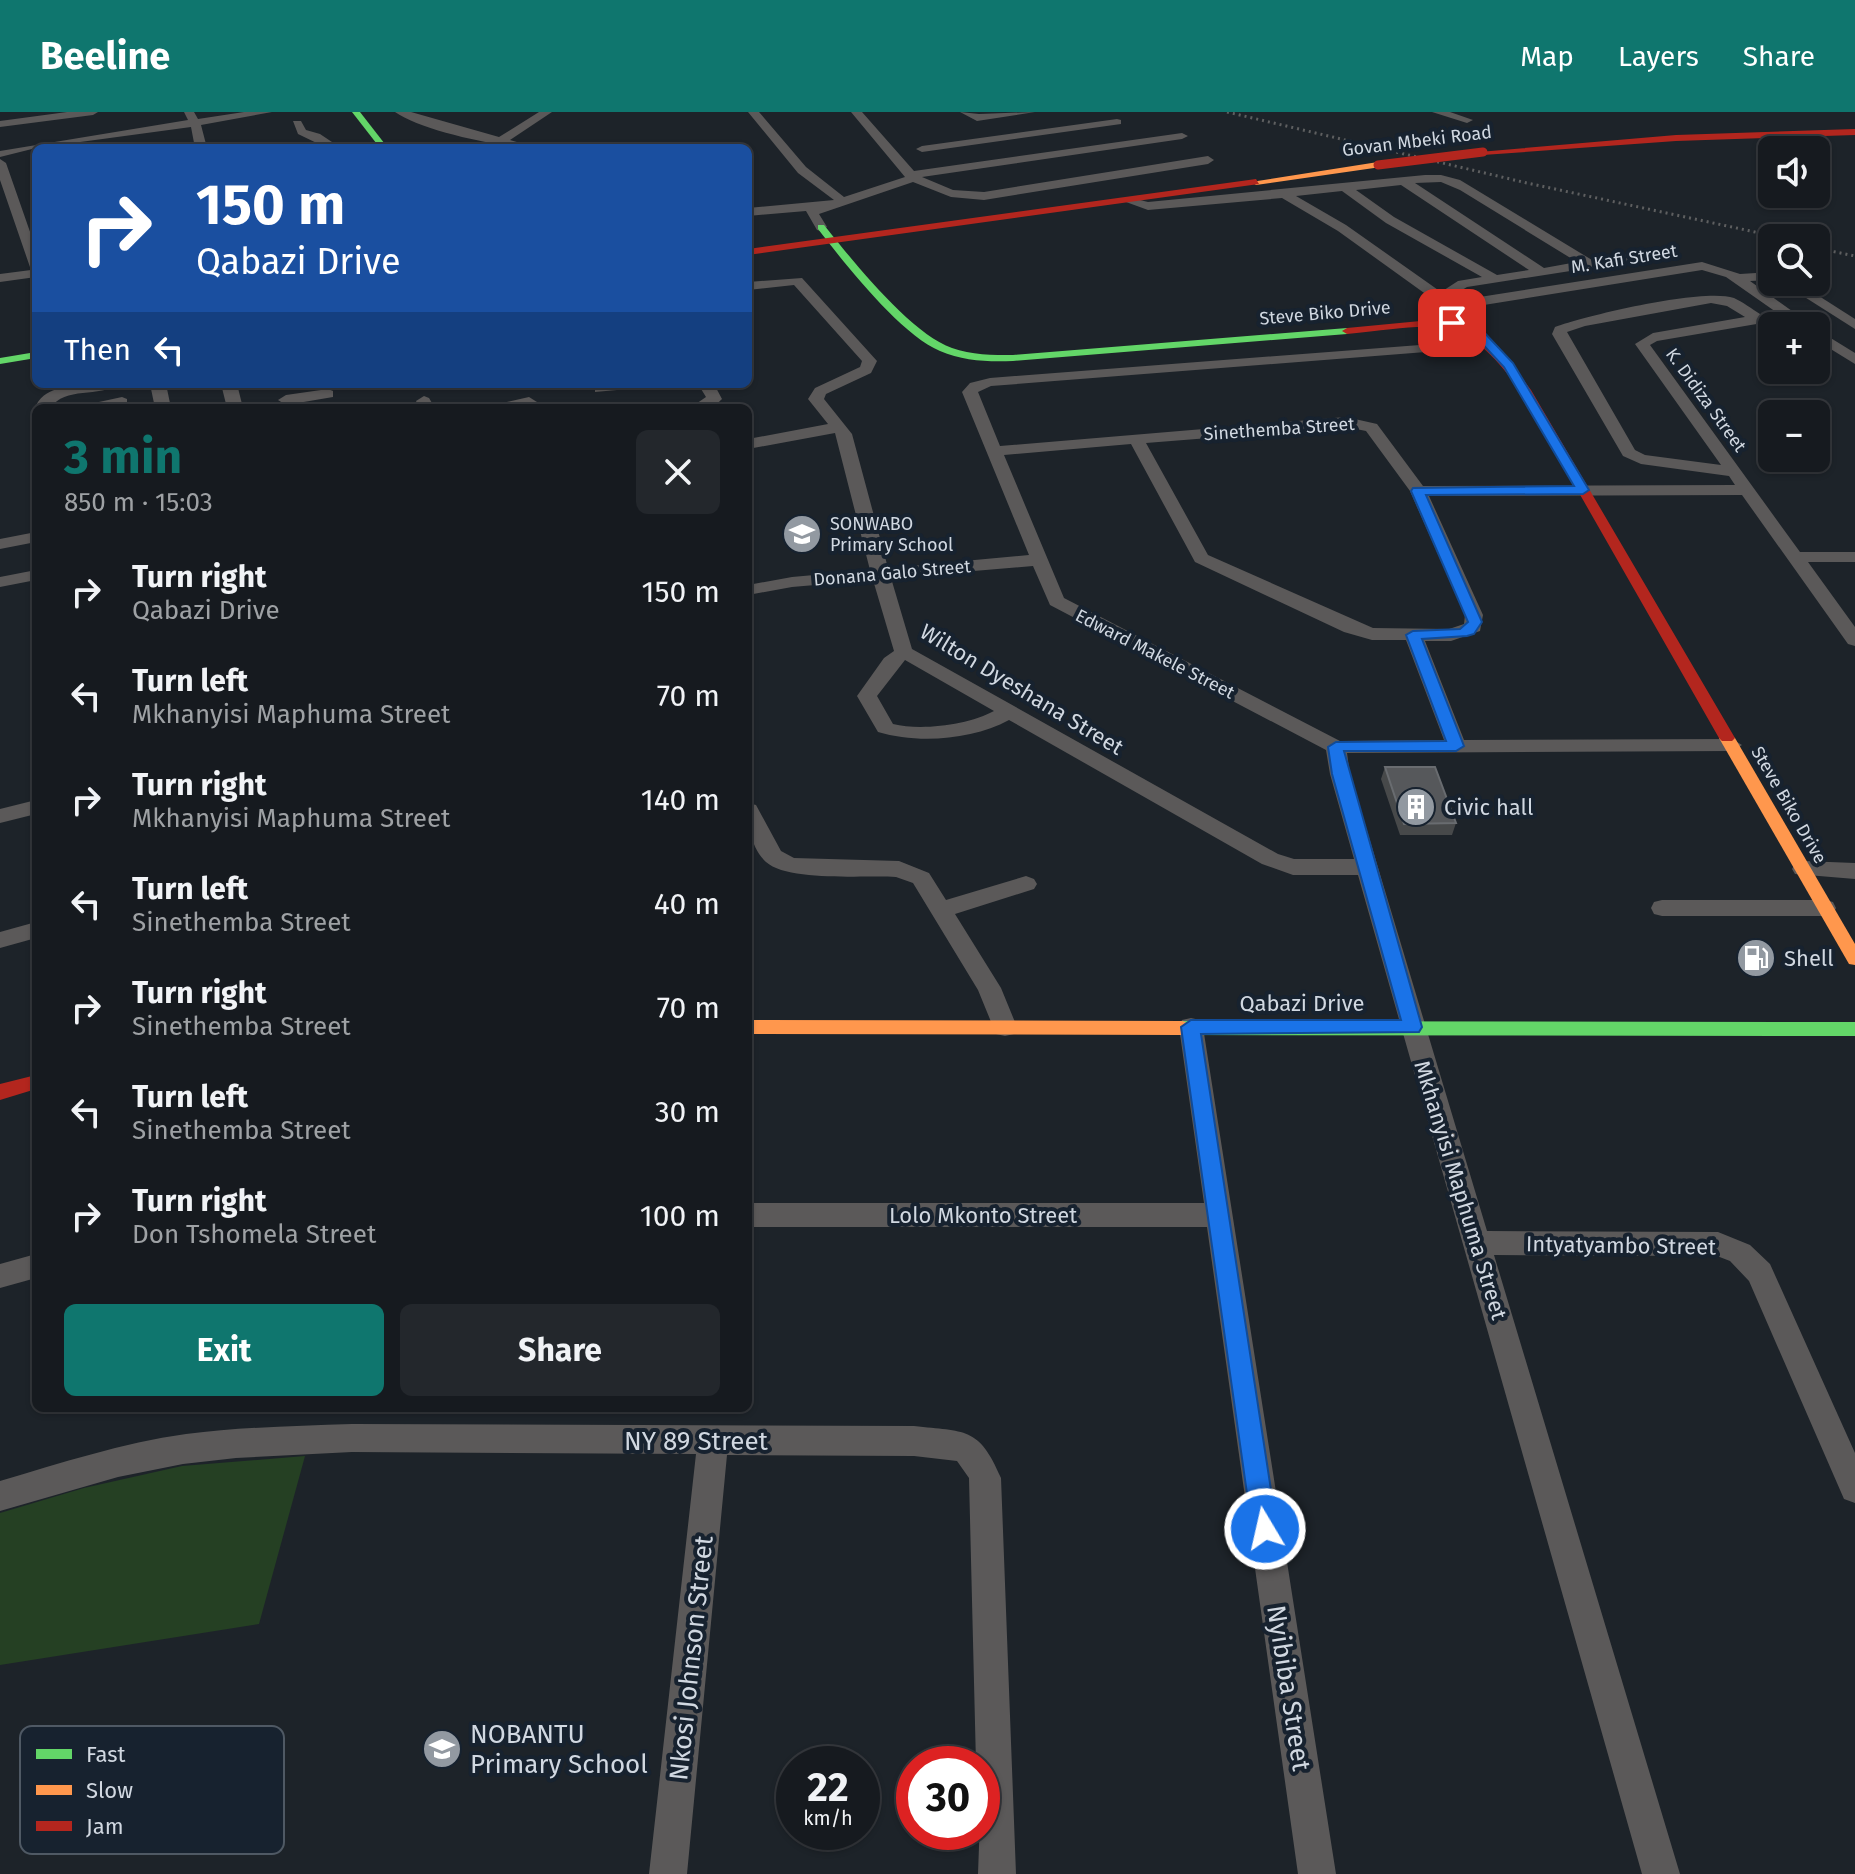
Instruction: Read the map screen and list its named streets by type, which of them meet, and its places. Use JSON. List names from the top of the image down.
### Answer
{
  "streets": {
    "main road": ["Govan Mbeki Road", "Steve Biko Drive", "Qabazi Drive"],
    "street": [
      "M. Kafi Street",
      "K. Didiza Street",
      "Sinethemba Street",
      "Donana Galo Street",
      "Edward Makele Street",
      "Wilton Dyeshana Street",
      "Mkhanyisi Maphuma Street",
      "Lolo Mkonto Street",
      "Intyatyambo Street",
      "NY 89 Street",
      "Nkosi Johnson Street",
      "Nyibiba Street"
    ]
  },
  "crossings": [
    ["Govan Mbeki Road", "Steve Biko Drive"],
    ["Sinethemba Street", "Edward Makele Street"],
    ["Donana Galo Street", "Edward Makele Street"],
    ["Donana Galo Street", "Wilton Dyeshana Street"],
    ["Edward Makele Street", "Mkhanyisi Maphuma Street"],
    ["Wilton Dyeshana Street", "Mkhanyisi Maphuma Street"],
    ["Qabazi Drive", "Mkhanyisi Maphuma Street"],
    ["Qabazi Drive", "Nyibiba Street"],
    ["Mkhanyisi Maphuma Street", "Intyatyambo Street"],
    ["Lolo Mkonto Street", "Nyibiba Street"],
    ["NY 89 Street", "Nkosi Johnson Street"]
  ],
  "places": {
    "school or university": ["SONWABO Primary School", "NOBANTU Primary School"],
    "building": ["Civic hall"],
    "fuel station": ["Shell"]
  },
  "legend": ["Fast", "Slow", "Jam"],
  "page": {
    "header": "Beeline",
    "nav": ["Map", "Layers", "Share"],
    "map_buttons": ["+", "−"],
    "turn": ["150 m", "Qabazi Drive"],
    "then": "Then",
    "heading": ["3 min", "850 m · 15:03"],
    "list": [
      {
        "name": "Turn right",
        "note": "Qabazi Drive",
        "value": "150 m"
      },
      {
        "name": "Turn left",
        "note": "Mkhanyisi Maphuma Street",
        "value": "70 m"
      },
      {
        "name": "Turn right",
        "note": "Mkhanyisi Maphuma Street",
        "value": "140 m"
      },
      {
        "name": "Turn left",
        "note": "Sinethemba Street",
        "value": "40 m"
      },
      {
        "name": "Turn right",
        "note": "Sinethemba Street",
        "value": "70 m"
      },
      {
        "name": "Turn left",
        "note": "Sinethemba Street",
        "value": "30 m"
      },
      {
        "name": "Turn right",
        "note": "Don Tshomela Street",
        "value": "100 m"
      }
    ],
    "buttons": ["Exit", "Share"],
    "speed": "22 km/h",
    "limit": "30"
  }
}
